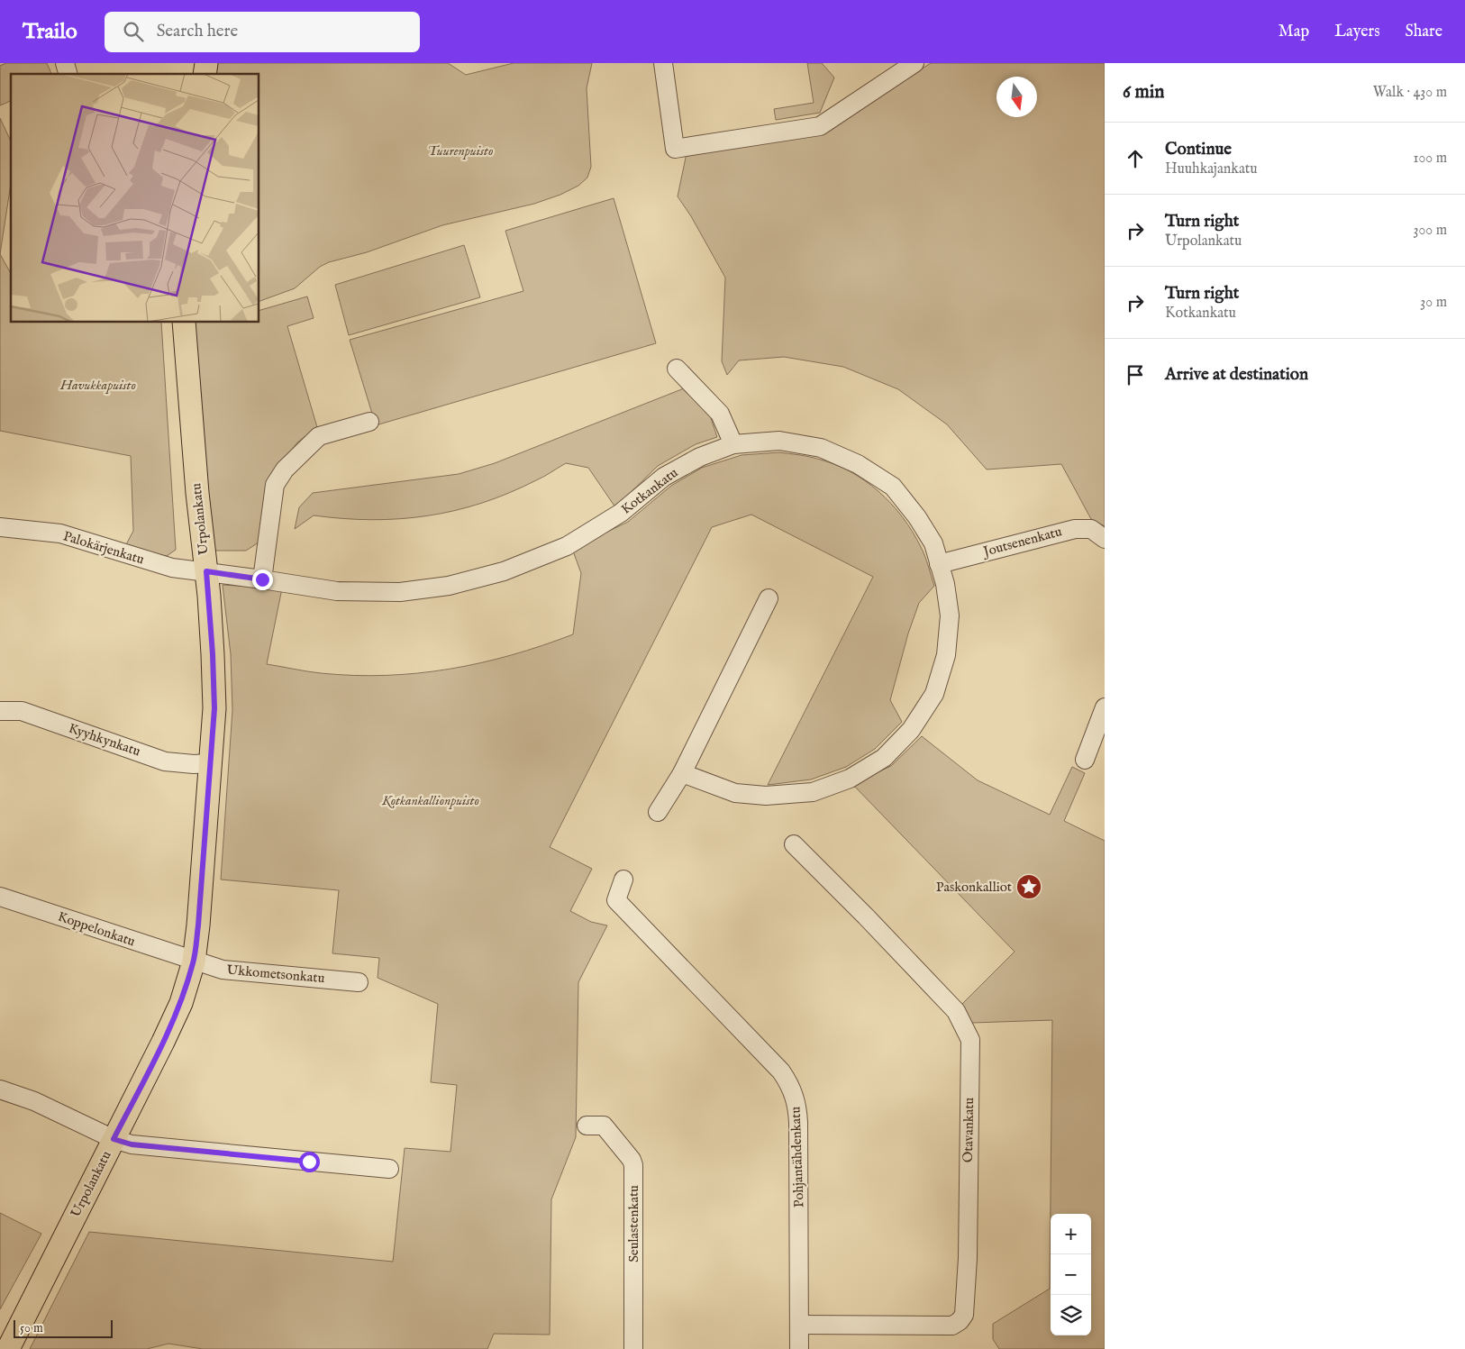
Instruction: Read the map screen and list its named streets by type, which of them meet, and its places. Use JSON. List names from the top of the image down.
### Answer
{
  "streets": {
    "main road": ["Urpolankatu"],
    "street": [
      "Kotkankatu",
      "Joutsenenkatu",
      "Palokärjenkatu",
      "Kyyhkynkatu",
      "Koppelonkatu",
      "Ukkometsonkatu",
      "Otavankatu",
      "Pohjantähdenkatu",
      "Seulastenkatu"
    ]
  },
  "crossings": [
    ["Kotkankatu", "Urpolankatu"],
    ["Kotkankatu", "Joutsenenkatu"],
    ["Kotkankatu", "Palokärjenkatu"],
    ["Urpolankatu", "Palokärjenkatu"],
    ["Urpolankatu", "Kyyhkynkatu"],
    ["Urpolankatu", "Koppelonkatu"],
    ["Urpolankatu", "Ukkometsonkatu"],
    ["Koppelonkatu", "Ukkometsonkatu"],
    ["Otavankatu", "Pohjantähdenkatu"]
  ],
  "parks": ["Tuurenpuisto", "Havukkapuisto", "Kotkankallionpuisto"],
  "places": {
    "place": ["Paskonkalliot"]
  },
  "scale_bar": "50 m",
  "north": "bottom",
  "page": {
    "header": "Trailo",
    "search": "Search here",
    "nav": ["Map", "Layers", "Share"],
    "heading": ["6 min", "Walk · 430 m"],
    "list": [
      ["Continue", "Huuhkajankatu", "100 m"],
      ["Turn right", "Urpolankatu", "300 m"],
      ["Turn right", "Kotkankatu", "30 m"],
      "Arrive at destination"
    ],
    "map_buttons": ["+", "−"],
    "scale": "50 m"
  }
}
